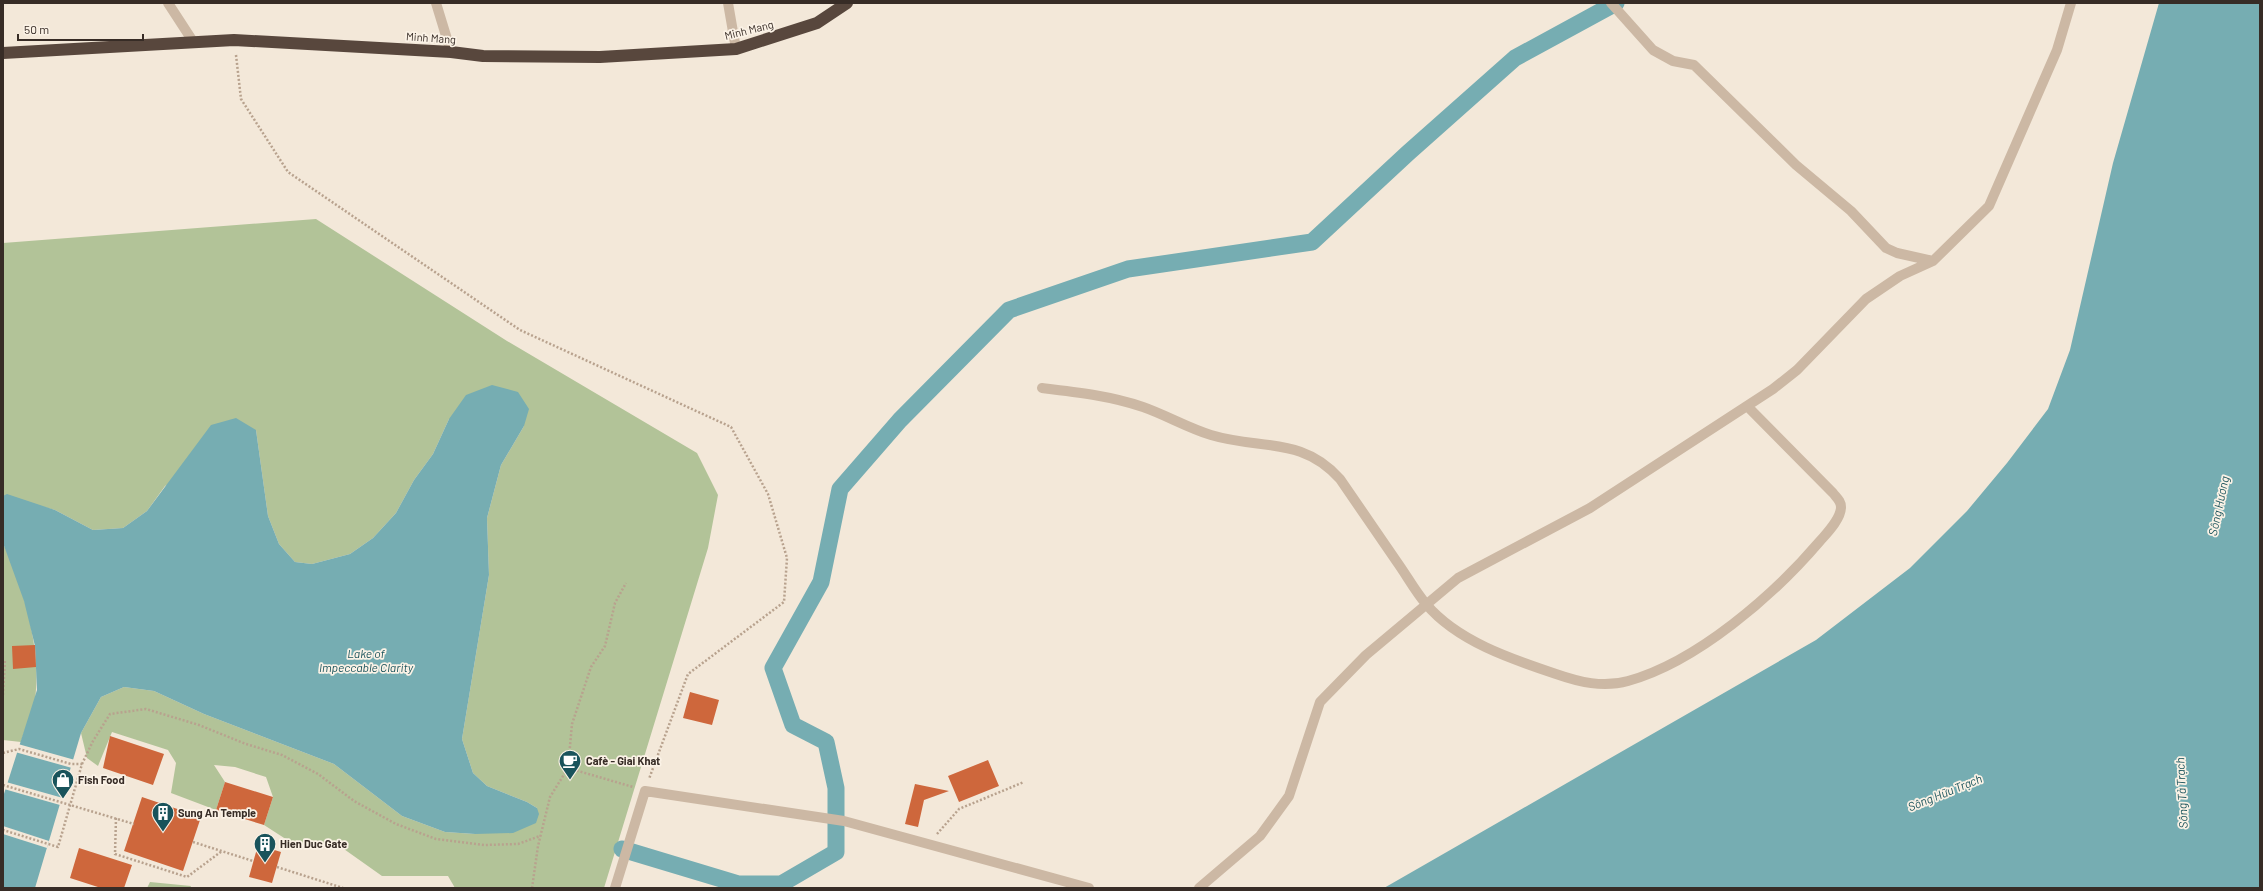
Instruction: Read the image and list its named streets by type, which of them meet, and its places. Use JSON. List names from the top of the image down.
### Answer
{
  "streets": {
    "highway": ["Minh Mang"]
  },
  "water": [
    "Sông Hương",
    "Lake of Impeccable Clarity",
    "Sông Hữu Trạch",
    "Sông Tả Trạch"
  ],
  "places": {
    "cafe": ["Cafè - Giai Khat"],
    "shop": ["Fish Food"],
    "building": ["Sung An Temple", "Hien Duc Gate"]
  },
  "scale_bar": "50 m"
}
